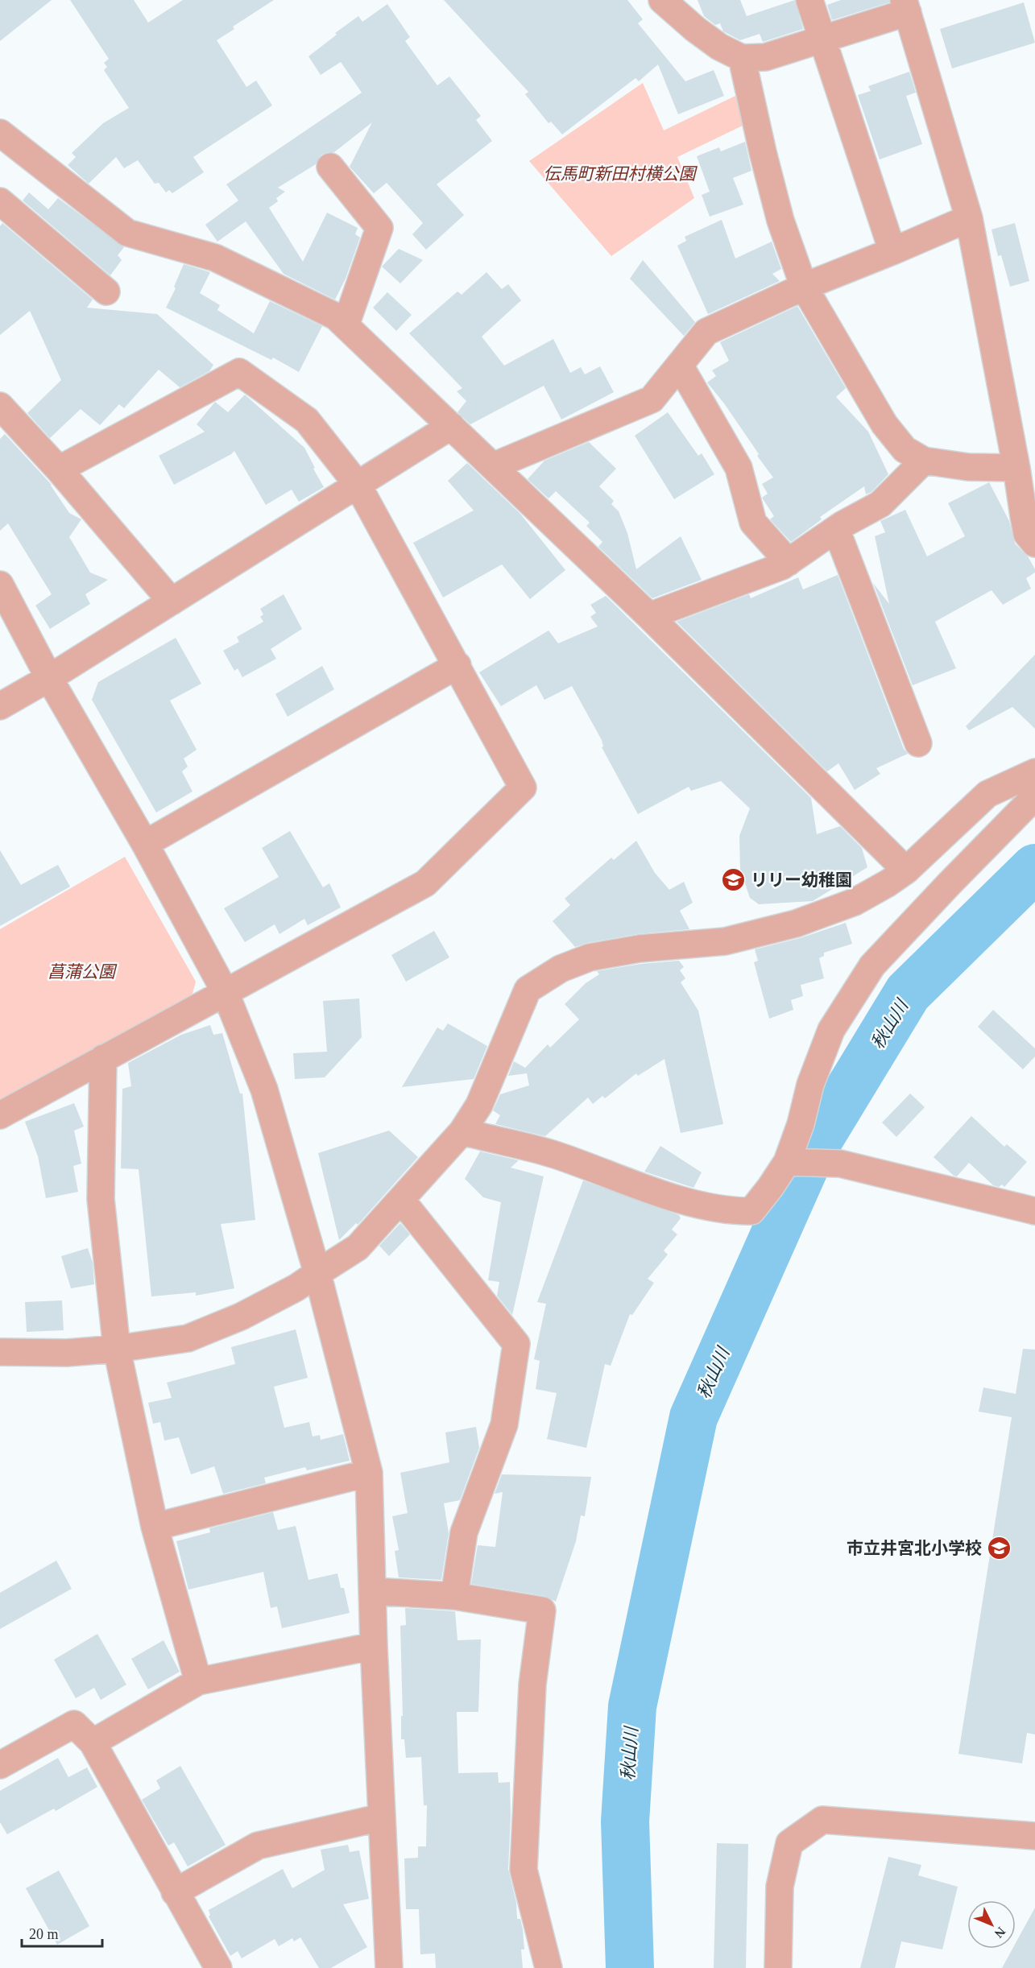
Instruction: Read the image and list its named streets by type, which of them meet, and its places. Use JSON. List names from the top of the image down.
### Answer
{
  "water": ["秋山川"],
  "parks": ["伝馬町新田村横公園", "菖蒲公園"],
  "places": {
    "school or university": ["リリー幼稚園", "市立井宮北小学校"]
  },
  "scale_bar": "20 m",
  "north": "bottom right"
}
